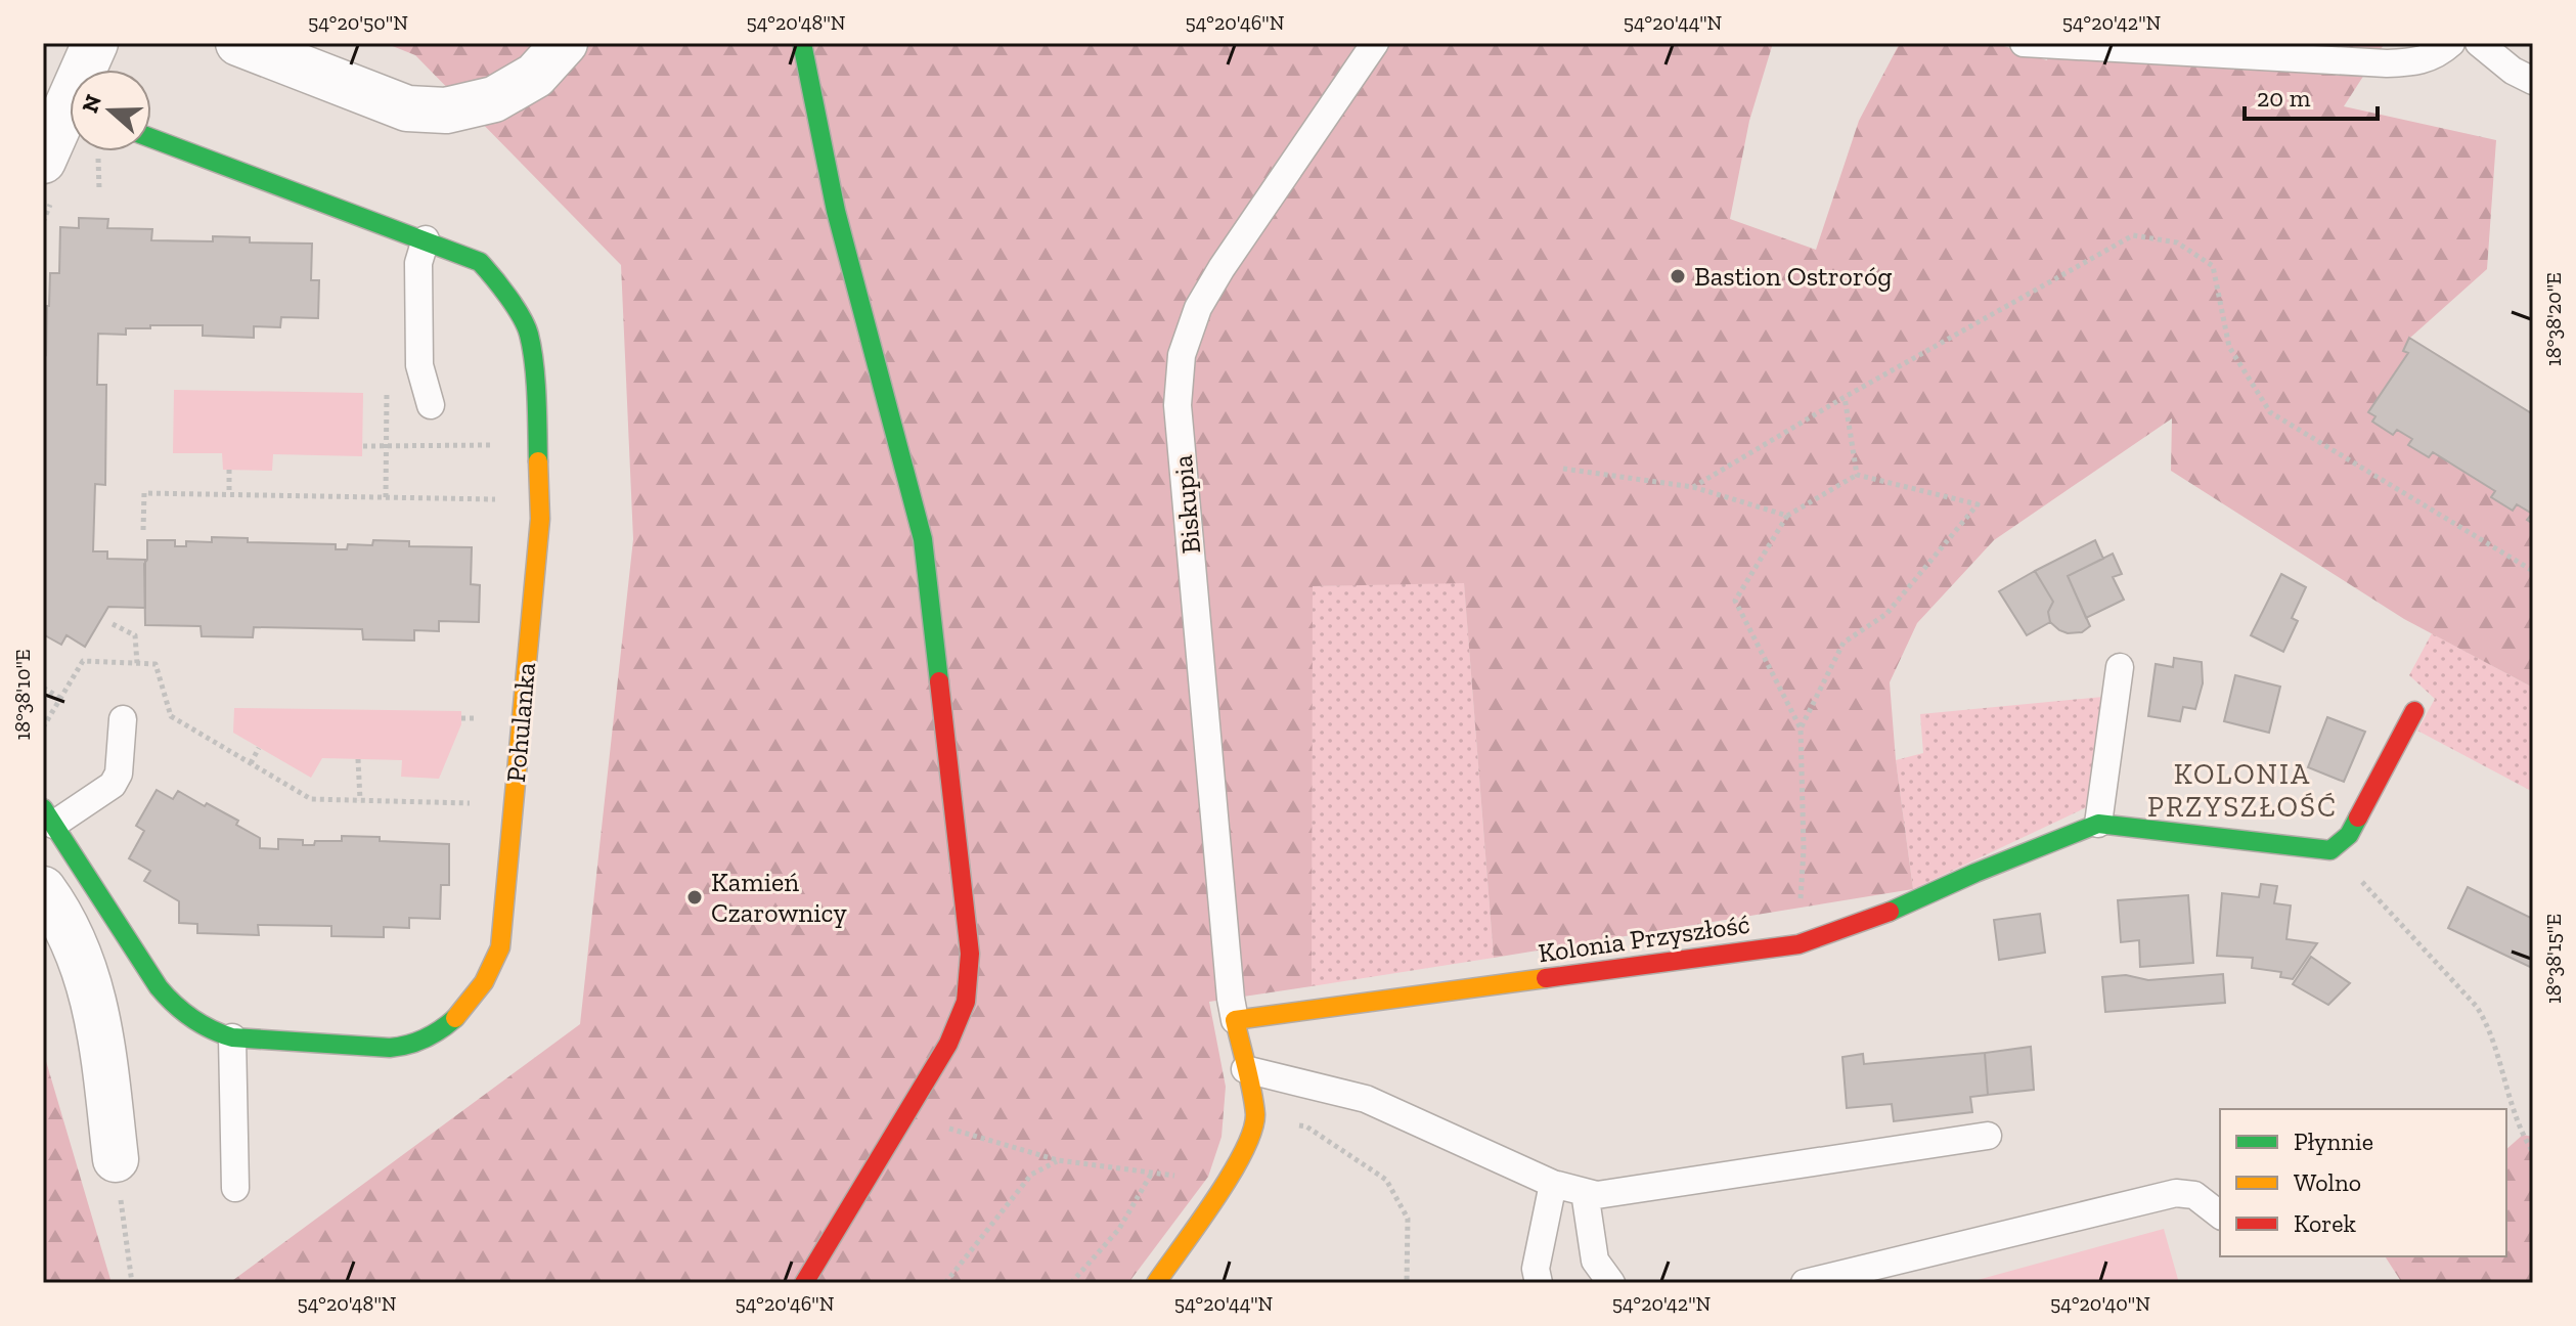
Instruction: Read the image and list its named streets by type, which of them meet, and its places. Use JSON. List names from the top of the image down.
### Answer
{
  "streets": {
    "street": ["Pohulanka", "Kolonia Przyszłość"],
    "lane": ["Biskupia"]
  },
  "crossings": [
    ["Biskupia", "Kolonia Przyszłość"]
  ],
  "districts": ["KOLONIA PRZYSZŁOŚĆ"],
  "places": ["Bastion Ostroróg", "Kamień Czarownicy"],
  "legend": ["Płynnie", "Wolno", "Korek"],
  "scale_bar": "20 m",
  "north": "left",
  "coordinates": [
    "54°20'50\"N",
    "54°20'48\"N",
    "54°20'46\"N",
    "54°20'44\"N",
    "54°20'42\"N",
    "18°38'20\"E",
    "18°38'10\"E",
    "18°38'15\"E",
    "54°20'40\"N"
  ]
}
